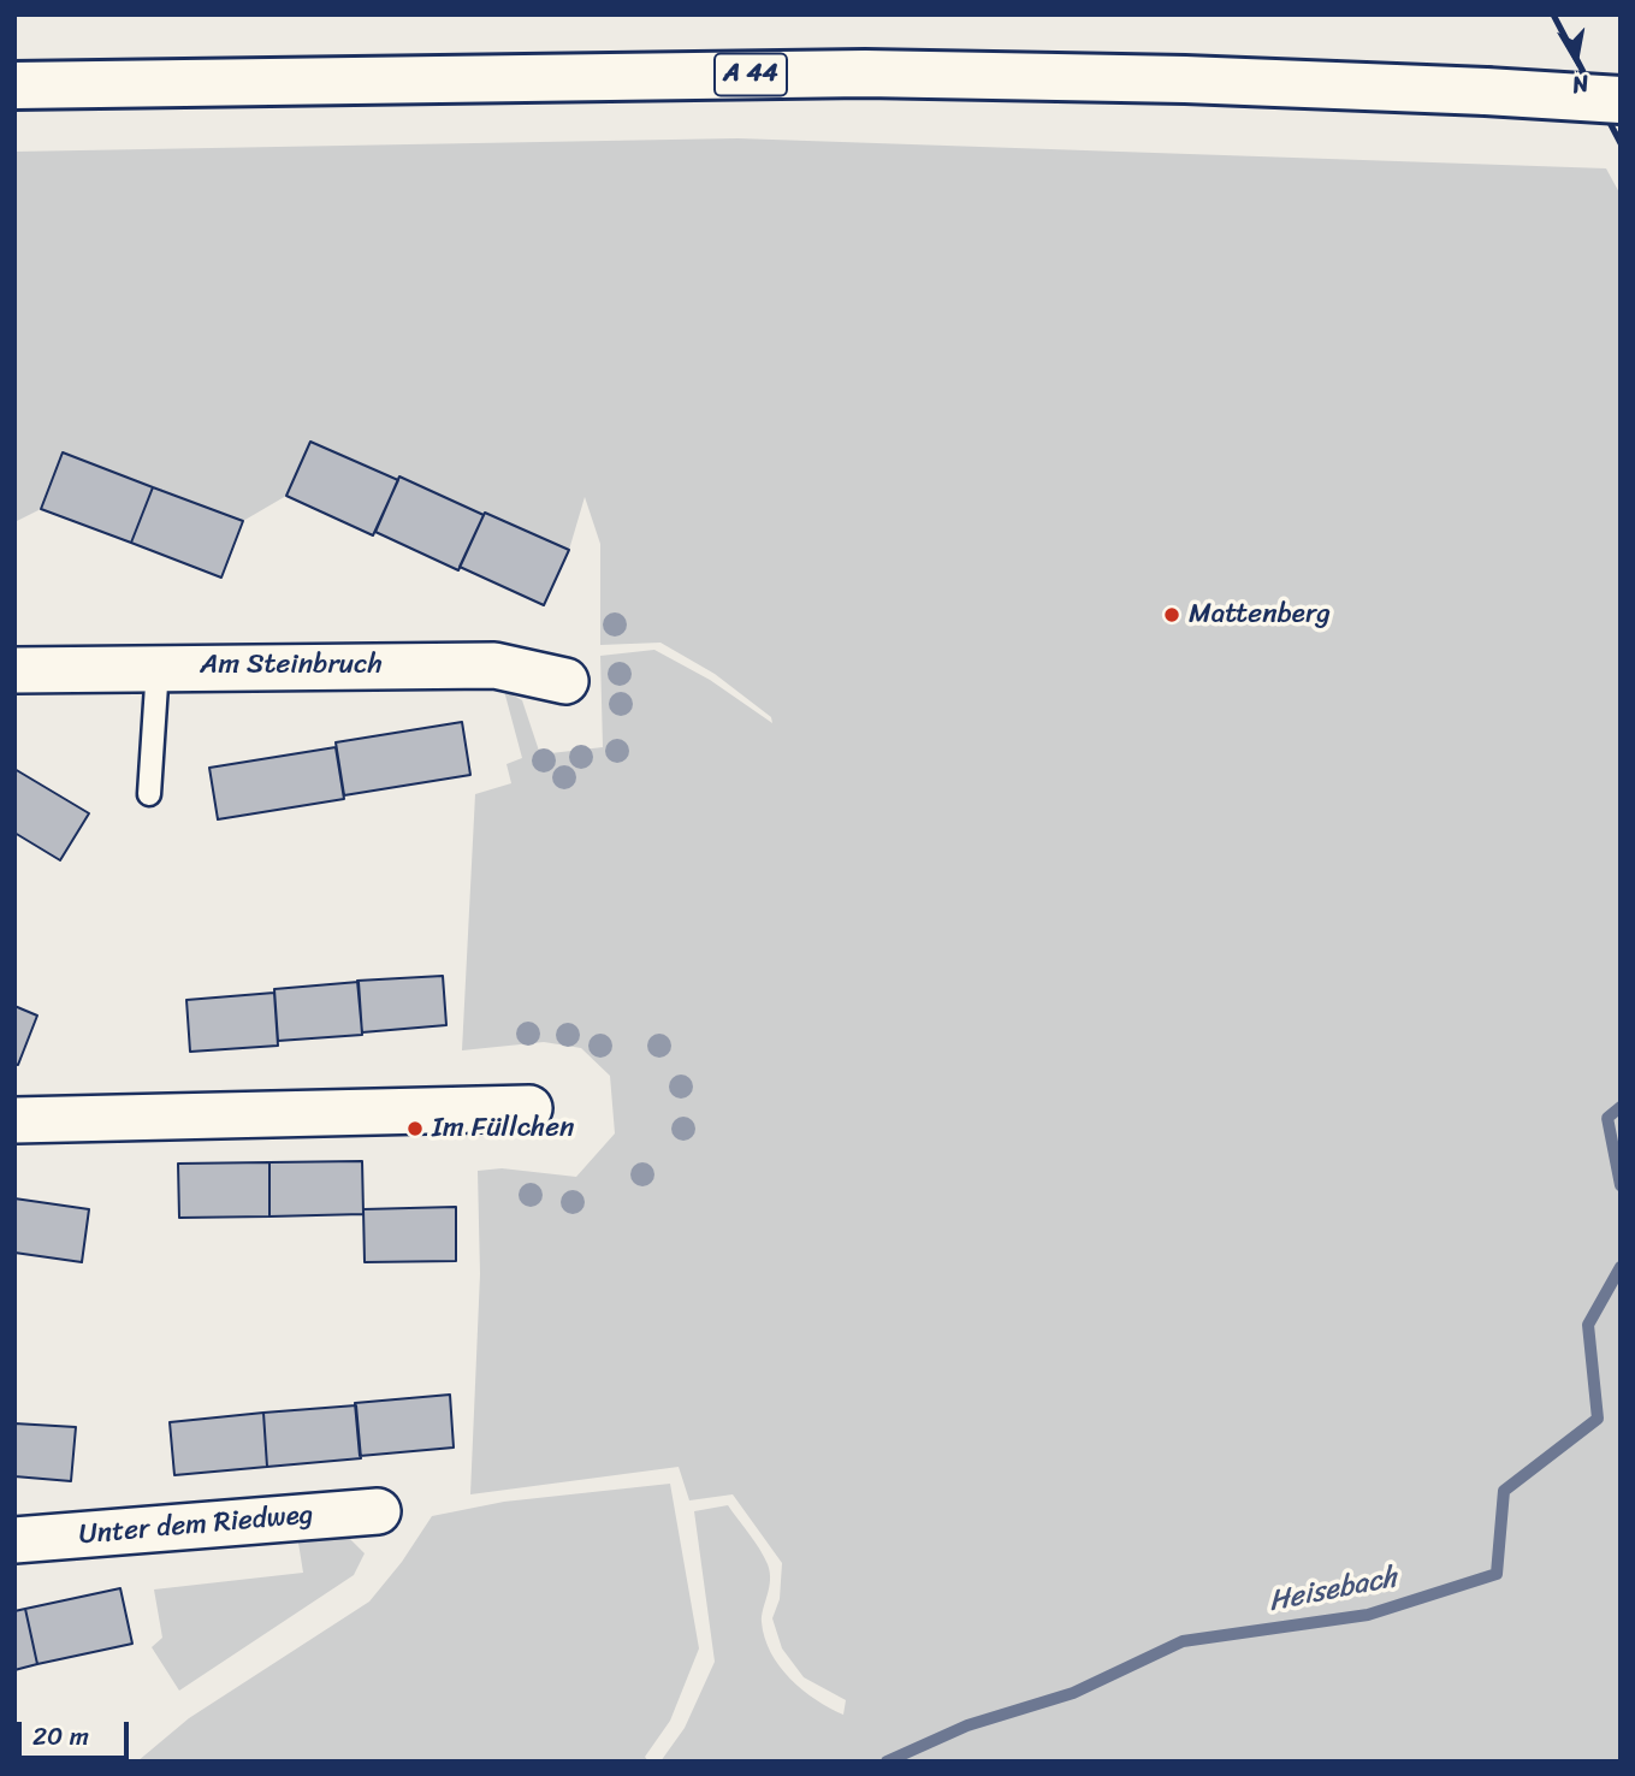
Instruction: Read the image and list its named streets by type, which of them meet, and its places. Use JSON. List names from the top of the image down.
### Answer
{
  "streets": {
    "highway": ["A 44"],
    "street": ["Am Steinbruch", "Unter dem Riedweg"]
  },
  "water": ["Heisebach"],
  "places": ["Mattenberg", "Im Füllchen"],
  "scale_bar": "20 m",
  "north": "bottom"
}
